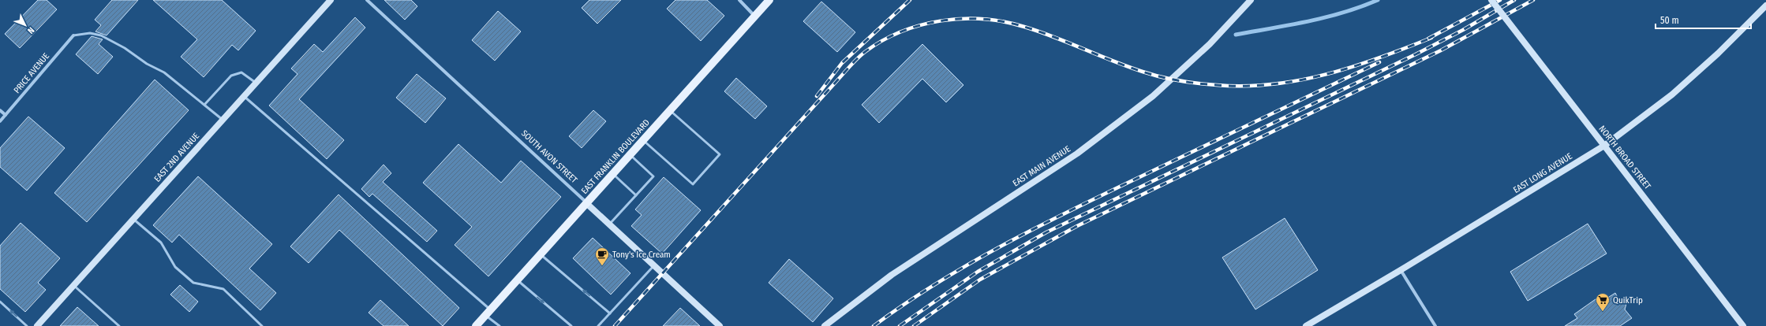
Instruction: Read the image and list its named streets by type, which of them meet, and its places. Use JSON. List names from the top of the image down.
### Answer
{
  "streets": {
    "main road": ["EAST FRANKLIN BOULEVARD"],
    "street": [
      "PRICE AVENUE",
      "SOUTH AVON STREET",
      "EAST 2ND AVENUE",
      "NORTH BROAD STREET",
      "EAST MAIN AVENUE",
      "EAST LONG AVENUE"
    ]
  },
  "crossings": [
    ["SOUTH AVON STREET", "EAST FRANKLIN BOULEVARD"],
    ["NORTH BROAD STREET", "EAST LONG AVENUE"]
  ],
  "places": {
    "cafe": ["Tony's Ice Cream"],
    "supermarket": ["QuikTrip"]
  },
  "scale_bar": "50 m",
  "north": "bottom right"
}
